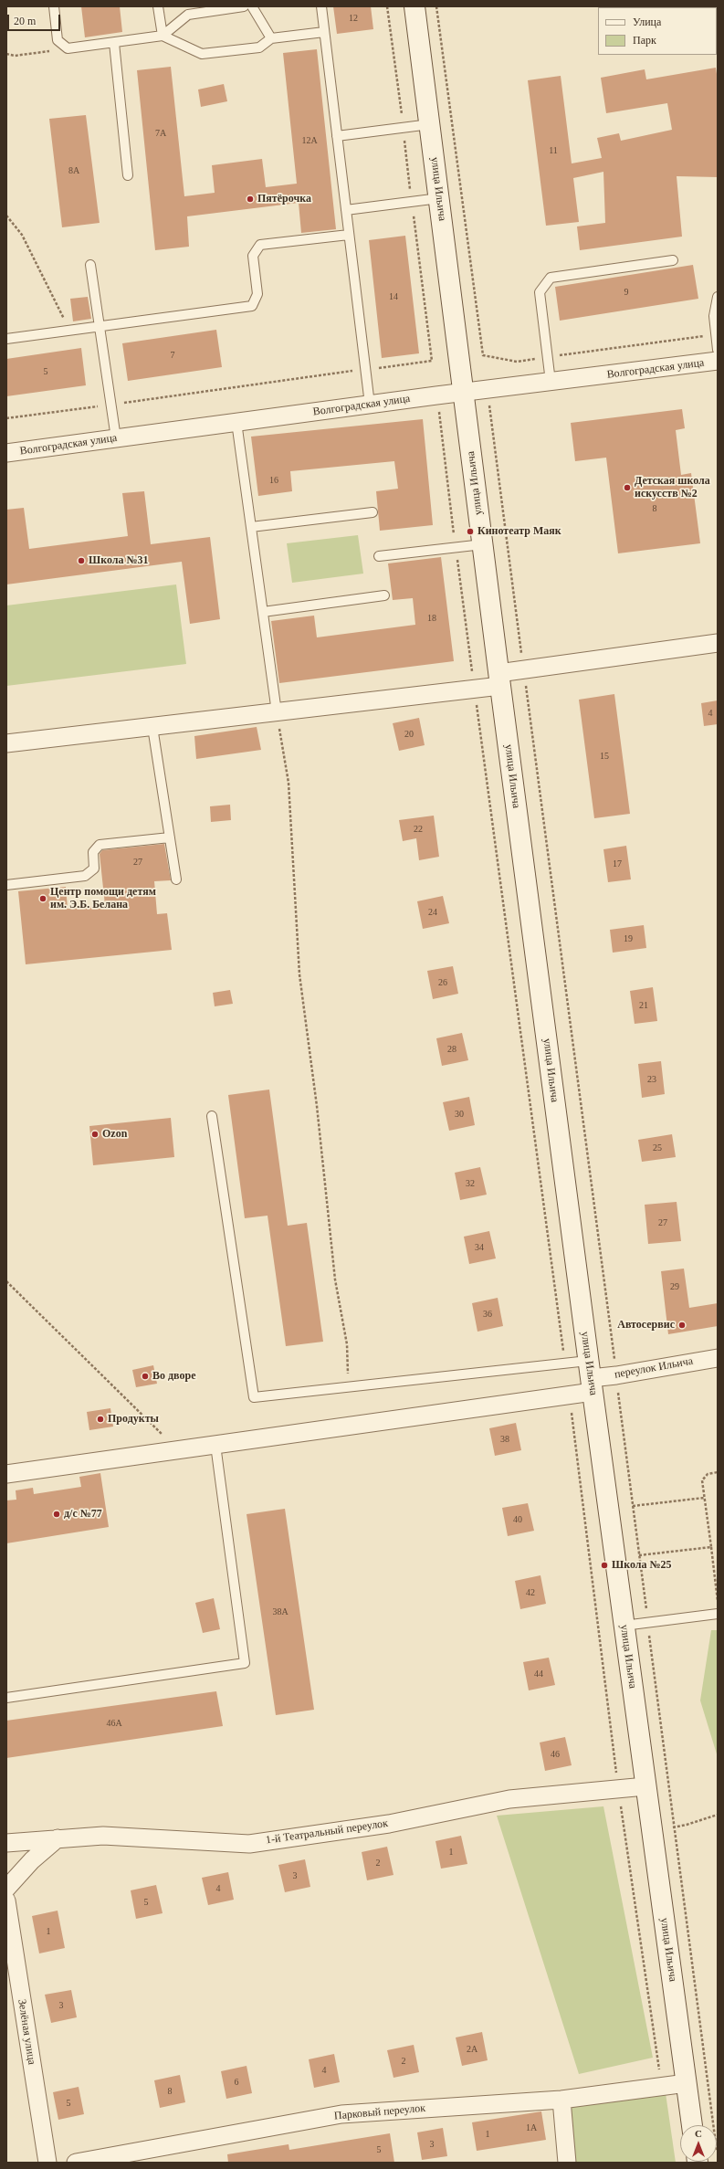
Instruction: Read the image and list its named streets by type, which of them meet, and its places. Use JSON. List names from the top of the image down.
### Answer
{
  "streets": {
    "street": [
      "улица Ильича",
      "Волгоградская улица",
      "переулок Ильича",
      "1-й Театральный переулок",
      "Зелёная улица",
      "Парковый переулок"
    ]
  },
  "crossings": [
    ["улица Ильича", "Волгоградская улица"],
    ["улица Ильича", "переулок Ильича"],
    ["улица Ильича", "1-й Театральный переулок"],
    ["улица Ильича", "Парковый переулок"]
  ],
  "places": [
    "Пятёрочка",
    "Детская школа искусств №2",
    "Кинотеатр Маяк",
    "Школа №31",
    "Центр помощи детям им. Э.Б. Белана",
    "Ozon",
    "Автосервис",
    "Во дворе",
    "Продукты",
    "д/с №77",
    "Школа №25"
  ],
  "house_numbers": [
    "12",
    "7А",
    "12А",
    "11",
    "8А",
    "9",
    "14",
    "7",
    "5",
    "16",
    "8",
    "18",
    "4",
    "20",
    "15",
    "22",
    "27",
    "17",
    "24",
    "19",
    "26",
    "21",
    "28",
    "23",
    "30",
    "25",
    "32",
    "27",
    "34",
    "29",
    "36",
    "38",
    "40",
    "42",
    "38А",
    "44",
    "46А",
    "46",
    "1",
    "2",
    "3",
    "4",
    "5",
    "1",
    "3",
    "2А",
    "2",
    "4",
    "6",
    "8",
    "5",
    "1А",
    "1",
    "3",
    "5"
  ],
  "legend": ["Улица", "Парк"],
  "scale_bar": "20 m",
  "north": "top"
}
